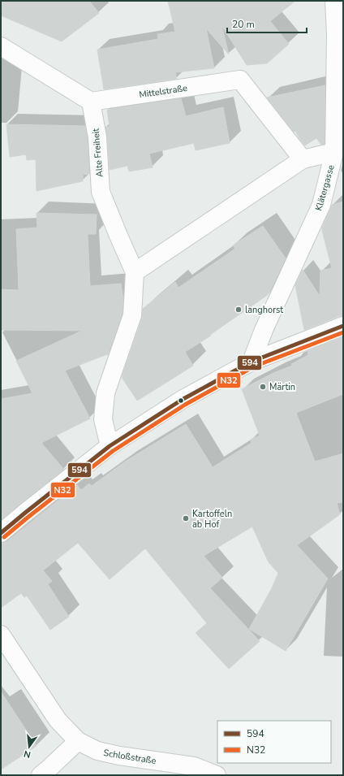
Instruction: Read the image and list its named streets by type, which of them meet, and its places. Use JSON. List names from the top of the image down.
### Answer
{
  "streets": {
    "street": [
      "Mittelstraße",
      "Alte Freiheit",
      "Klätergasse",
      "Schloßstraße"
    ]
  },
  "crossings": [
    ["Mittelstraße", "Alte Freiheit"]
  ],
  "places": ["langhorst", "Märtin", "Kartoffeln ab Hof"],
  "lines": ["transit line 594", "transit line N32"],
  "legend": ["594", "N32"],
  "scale_bar": "20 m",
  "north": "bottom"
}
